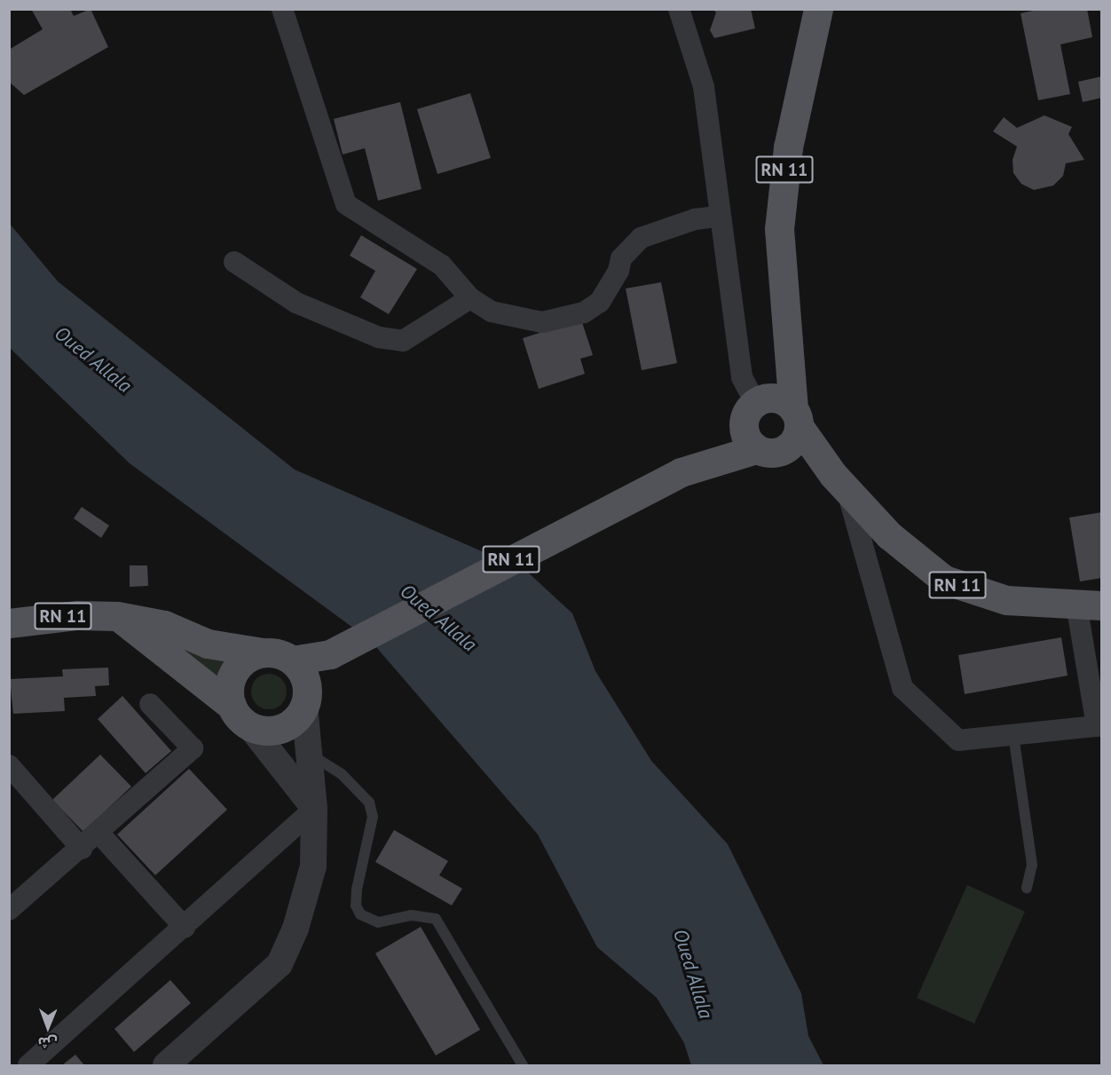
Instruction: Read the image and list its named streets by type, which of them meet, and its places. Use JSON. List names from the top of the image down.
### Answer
{
  "streets": {
    "main road": ["RN 11"]
  },
  "water": ["Oued Allala"],
  "north": "bottom"
}
